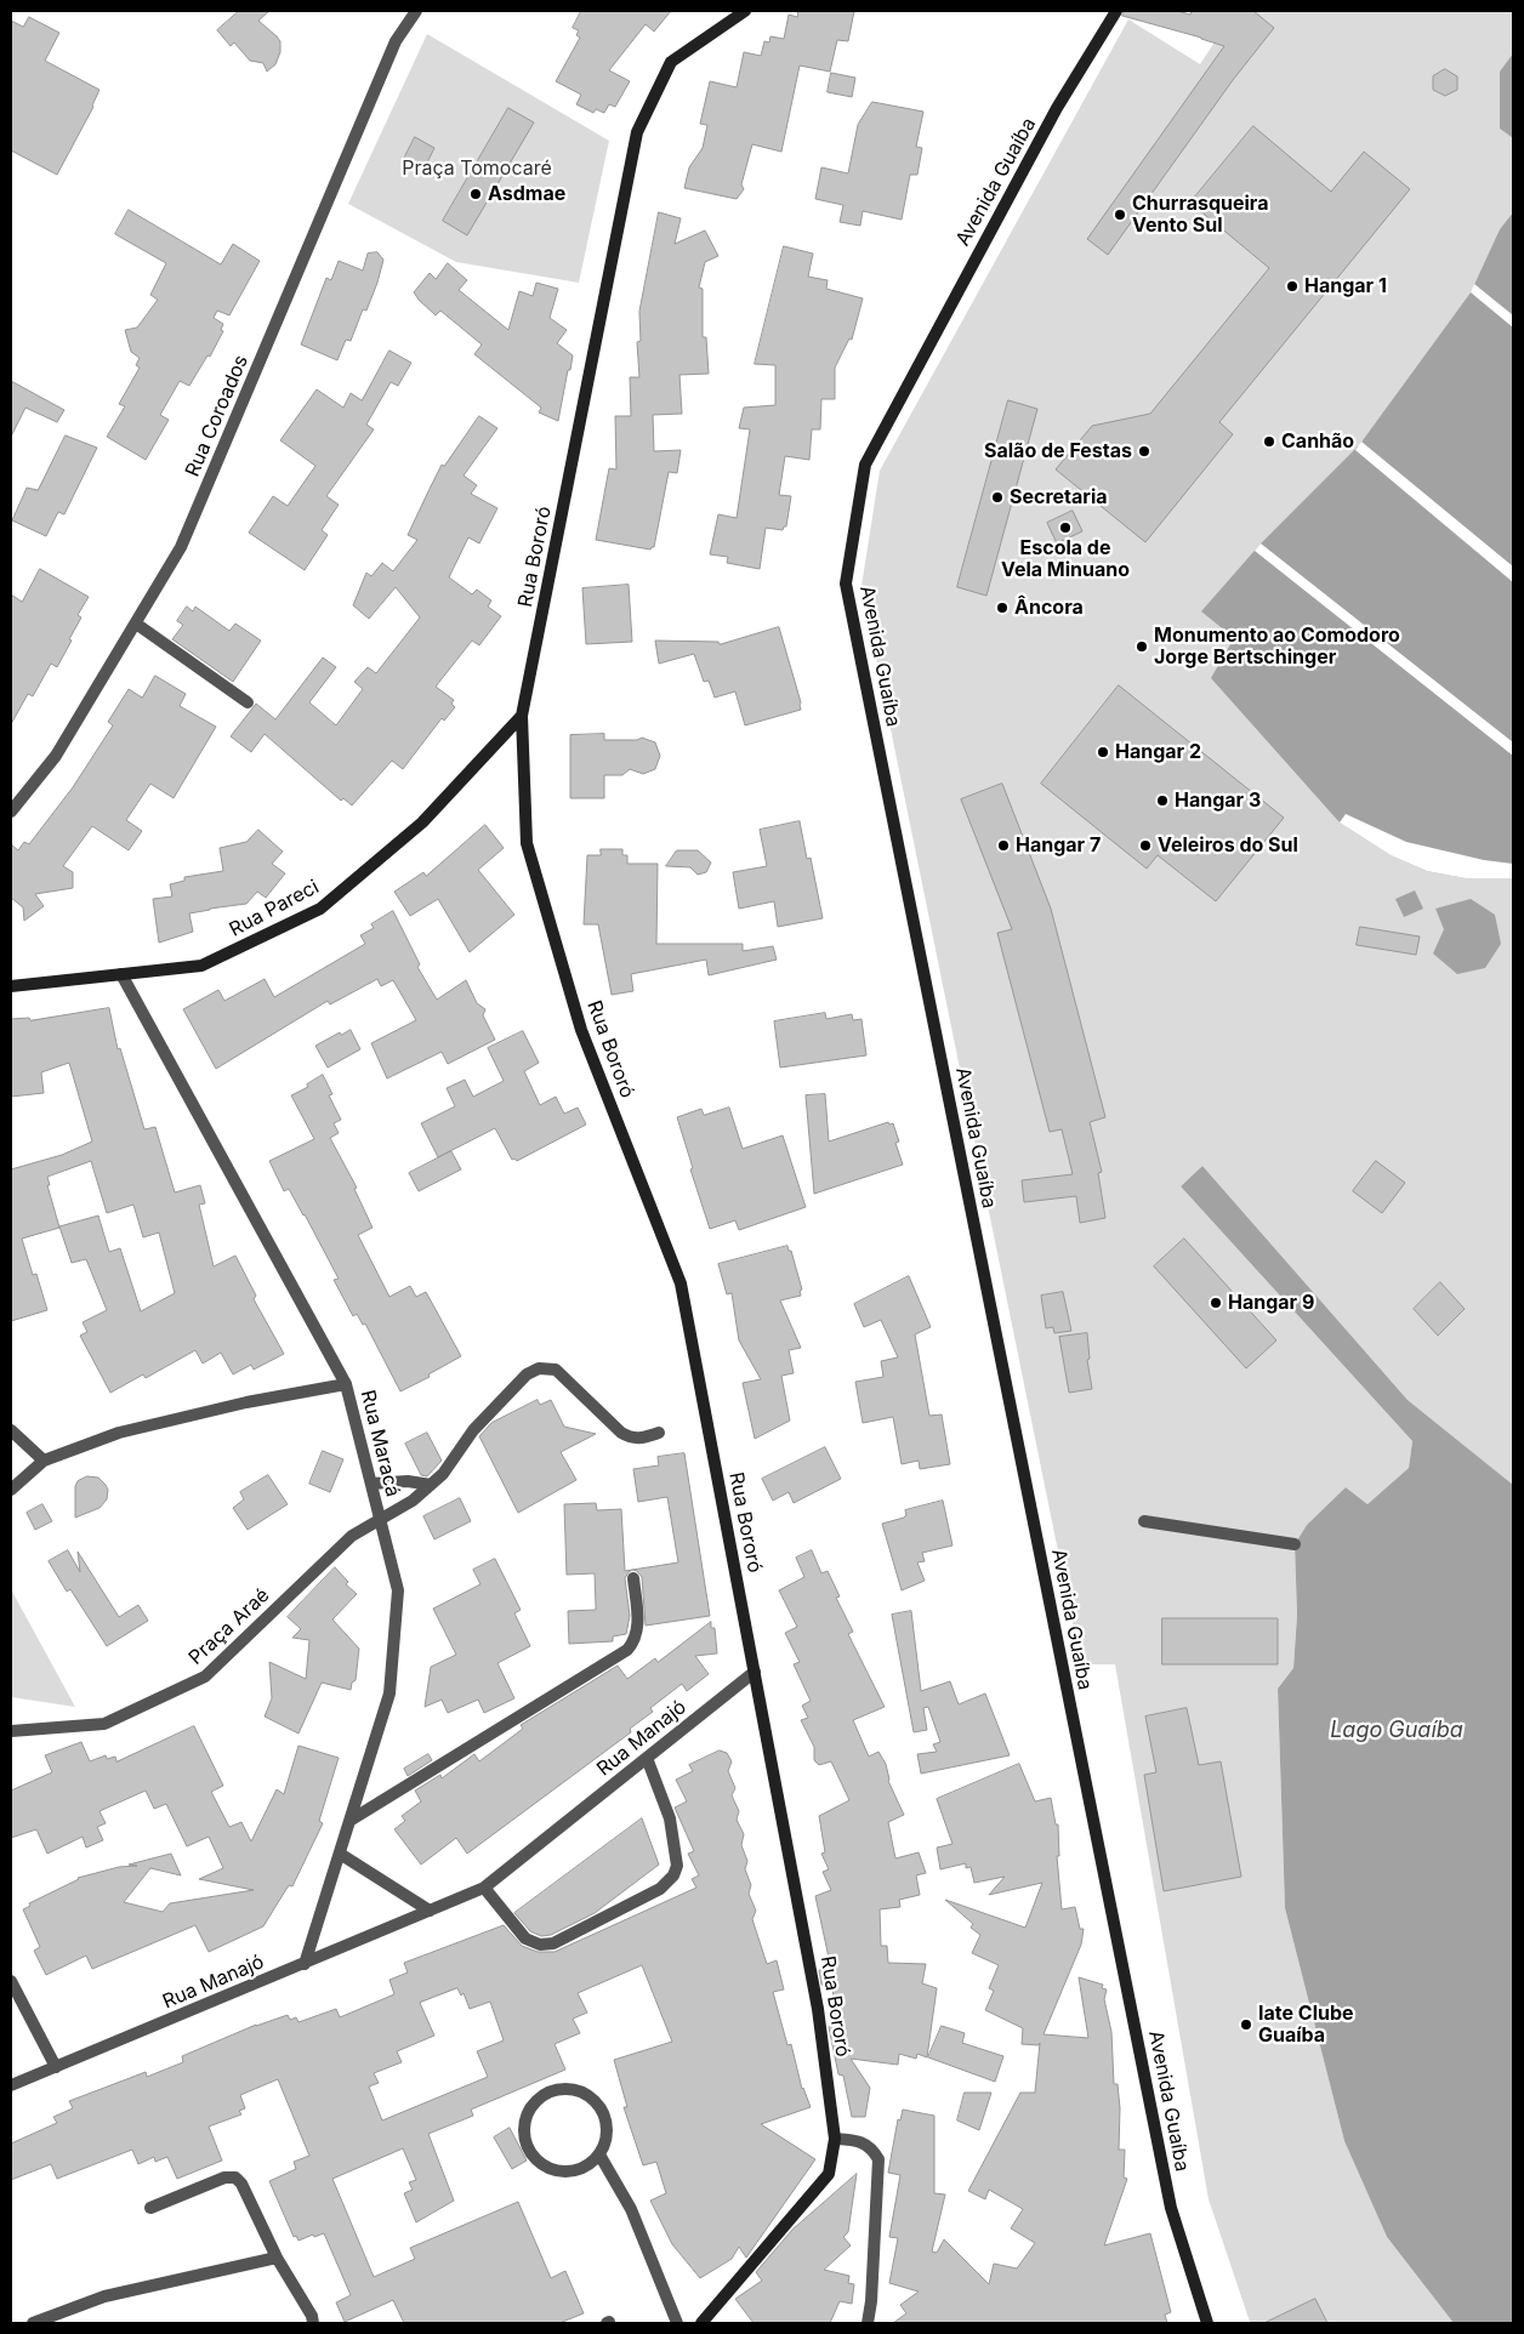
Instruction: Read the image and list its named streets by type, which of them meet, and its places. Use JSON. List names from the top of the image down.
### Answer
{
  "streets": {
    "street": [
      "Avenida Guaíba",
      "Rua Coroados",
      "Rua Bororó",
      "Rua Pareci",
      "Rua Maracá",
      "Praça Araé",
      "Rua Manajó"
    ]
  },
  "crossings": [
    ["Rua Bororó", "Rua Pareci"],
    ["Rua Bororó", "Rua Manajó"],
    ["Rua Pareci", "Rua Maracá"],
    ["Rua Maracá", "Praça Araé"],
    ["Rua Maracá", "Rua Manajó"]
  ],
  "water": ["Lago Guaíba"],
  "parks": ["Praça Tomocaré"],
  "places": [
    "Asdmae",
    "Churrasqueira Vento Sul",
    "Hangar 1",
    "Canhão",
    "Salão de Festas",
    "Secretaria",
    "Escola de Vela Minuano",
    "Âncora",
    "Monumento ao Comodoro Jorge Bertschinger",
    "Hangar 2",
    "Hangar 3",
    "Hangar 7",
    "Veleiros do Sul",
    "Hangar 9",
    "Iate Clube Guaíba"
  ]
}
